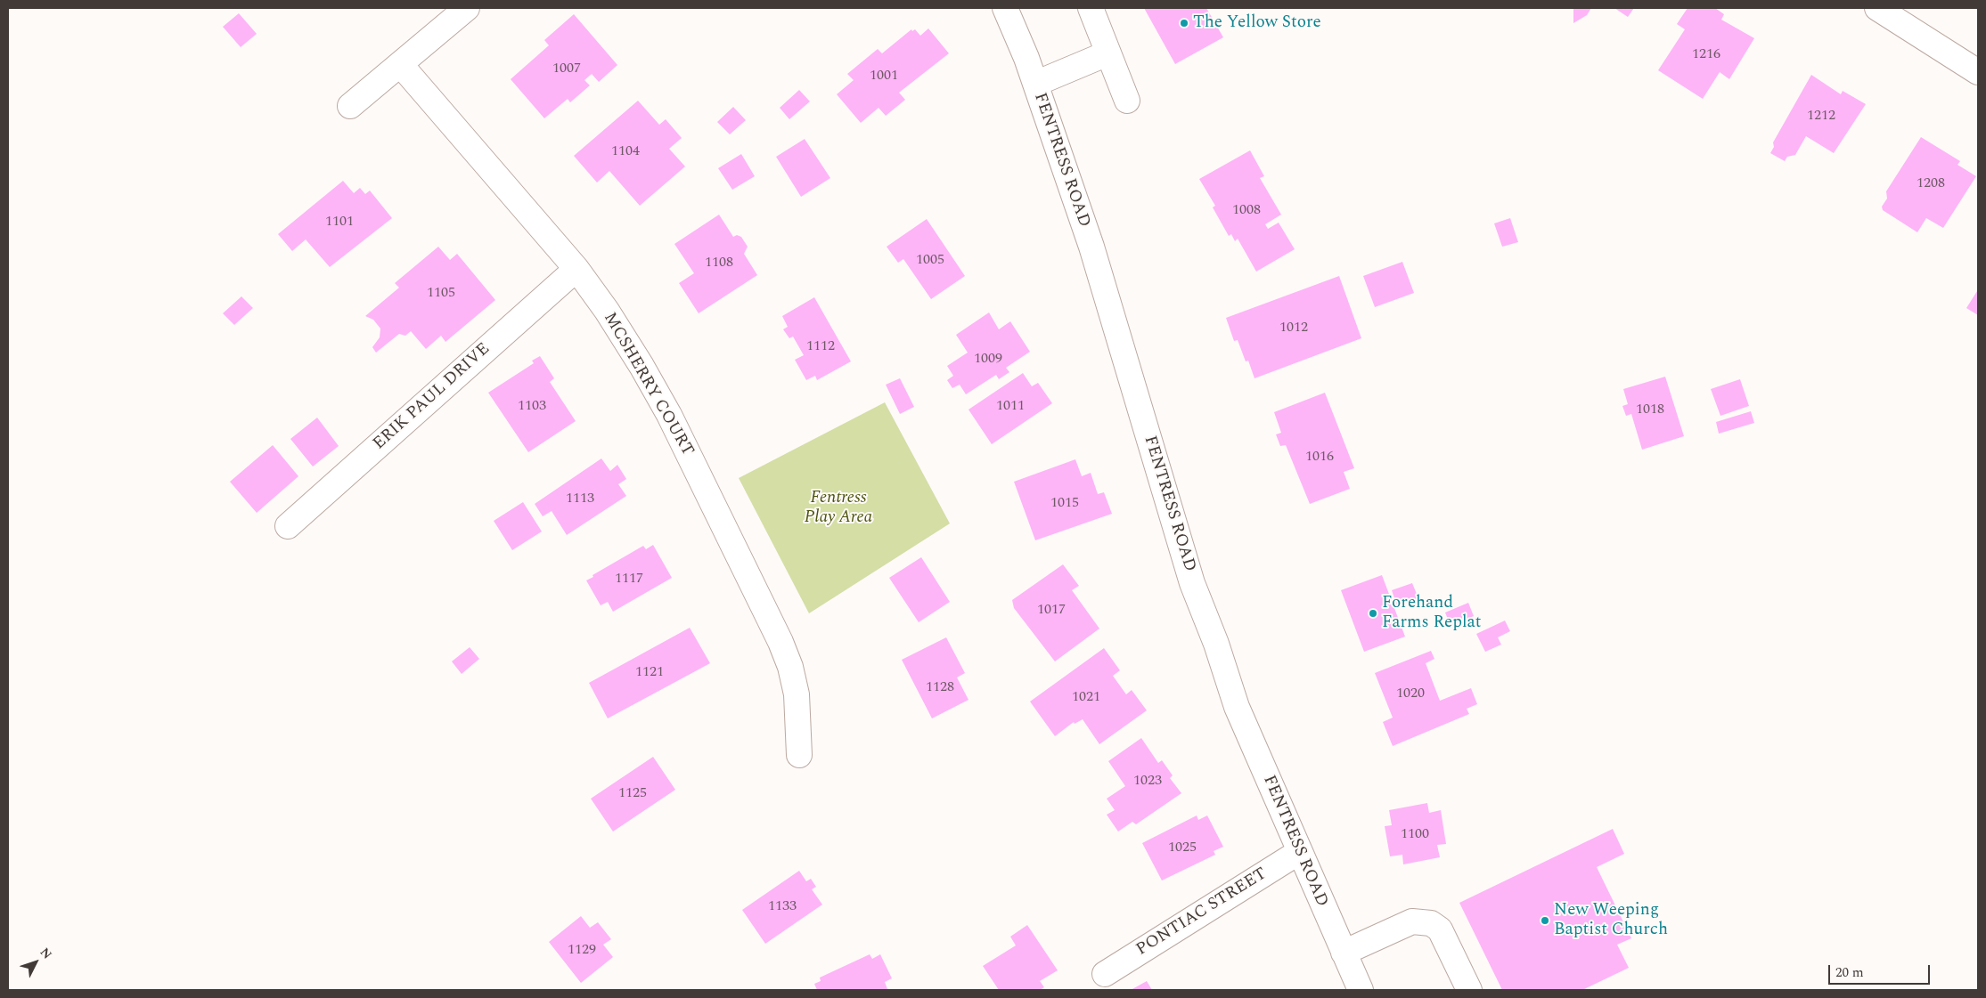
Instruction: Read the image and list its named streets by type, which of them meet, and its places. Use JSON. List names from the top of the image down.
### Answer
{
  "streets": {
    "street": [
      "FENTRESS ROAD",
      "MCSHERRY COURT",
      "ERIK PAUL DRIVE",
      "PONTIAC STREET"
    ]
  },
  "crossings": [
    ["FENTRESS ROAD", "PONTIAC STREET"],
    ["MCSHERRY COURT", "ERIK PAUL DRIVE"]
  ],
  "parks": ["Fentress Play Area"],
  "places": ["The Yellow Store", "Forehand Farms Replat", "New Weeping Baptist Church"],
  "house_numbers": [
    "1216",
    "1007",
    "1001",
    "1212",
    "1104",
    "1208",
    "1008",
    "1101",
    "1005",
    "1108",
    "1105",
    "1012",
    "1112",
    "1009",
    "1103",
    "1011",
    "1018",
    "1016",
    "1113",
    "1015",
    "1117",
    "1017",
    "1121",
    "1128",
    "1020",
    "1021",
    "1023",
    "1125",
    "1100",
    "1025",
    "1133",
    "1129"
  ],
  "scale_bar": "20 m",
  "north": "top right"
}
